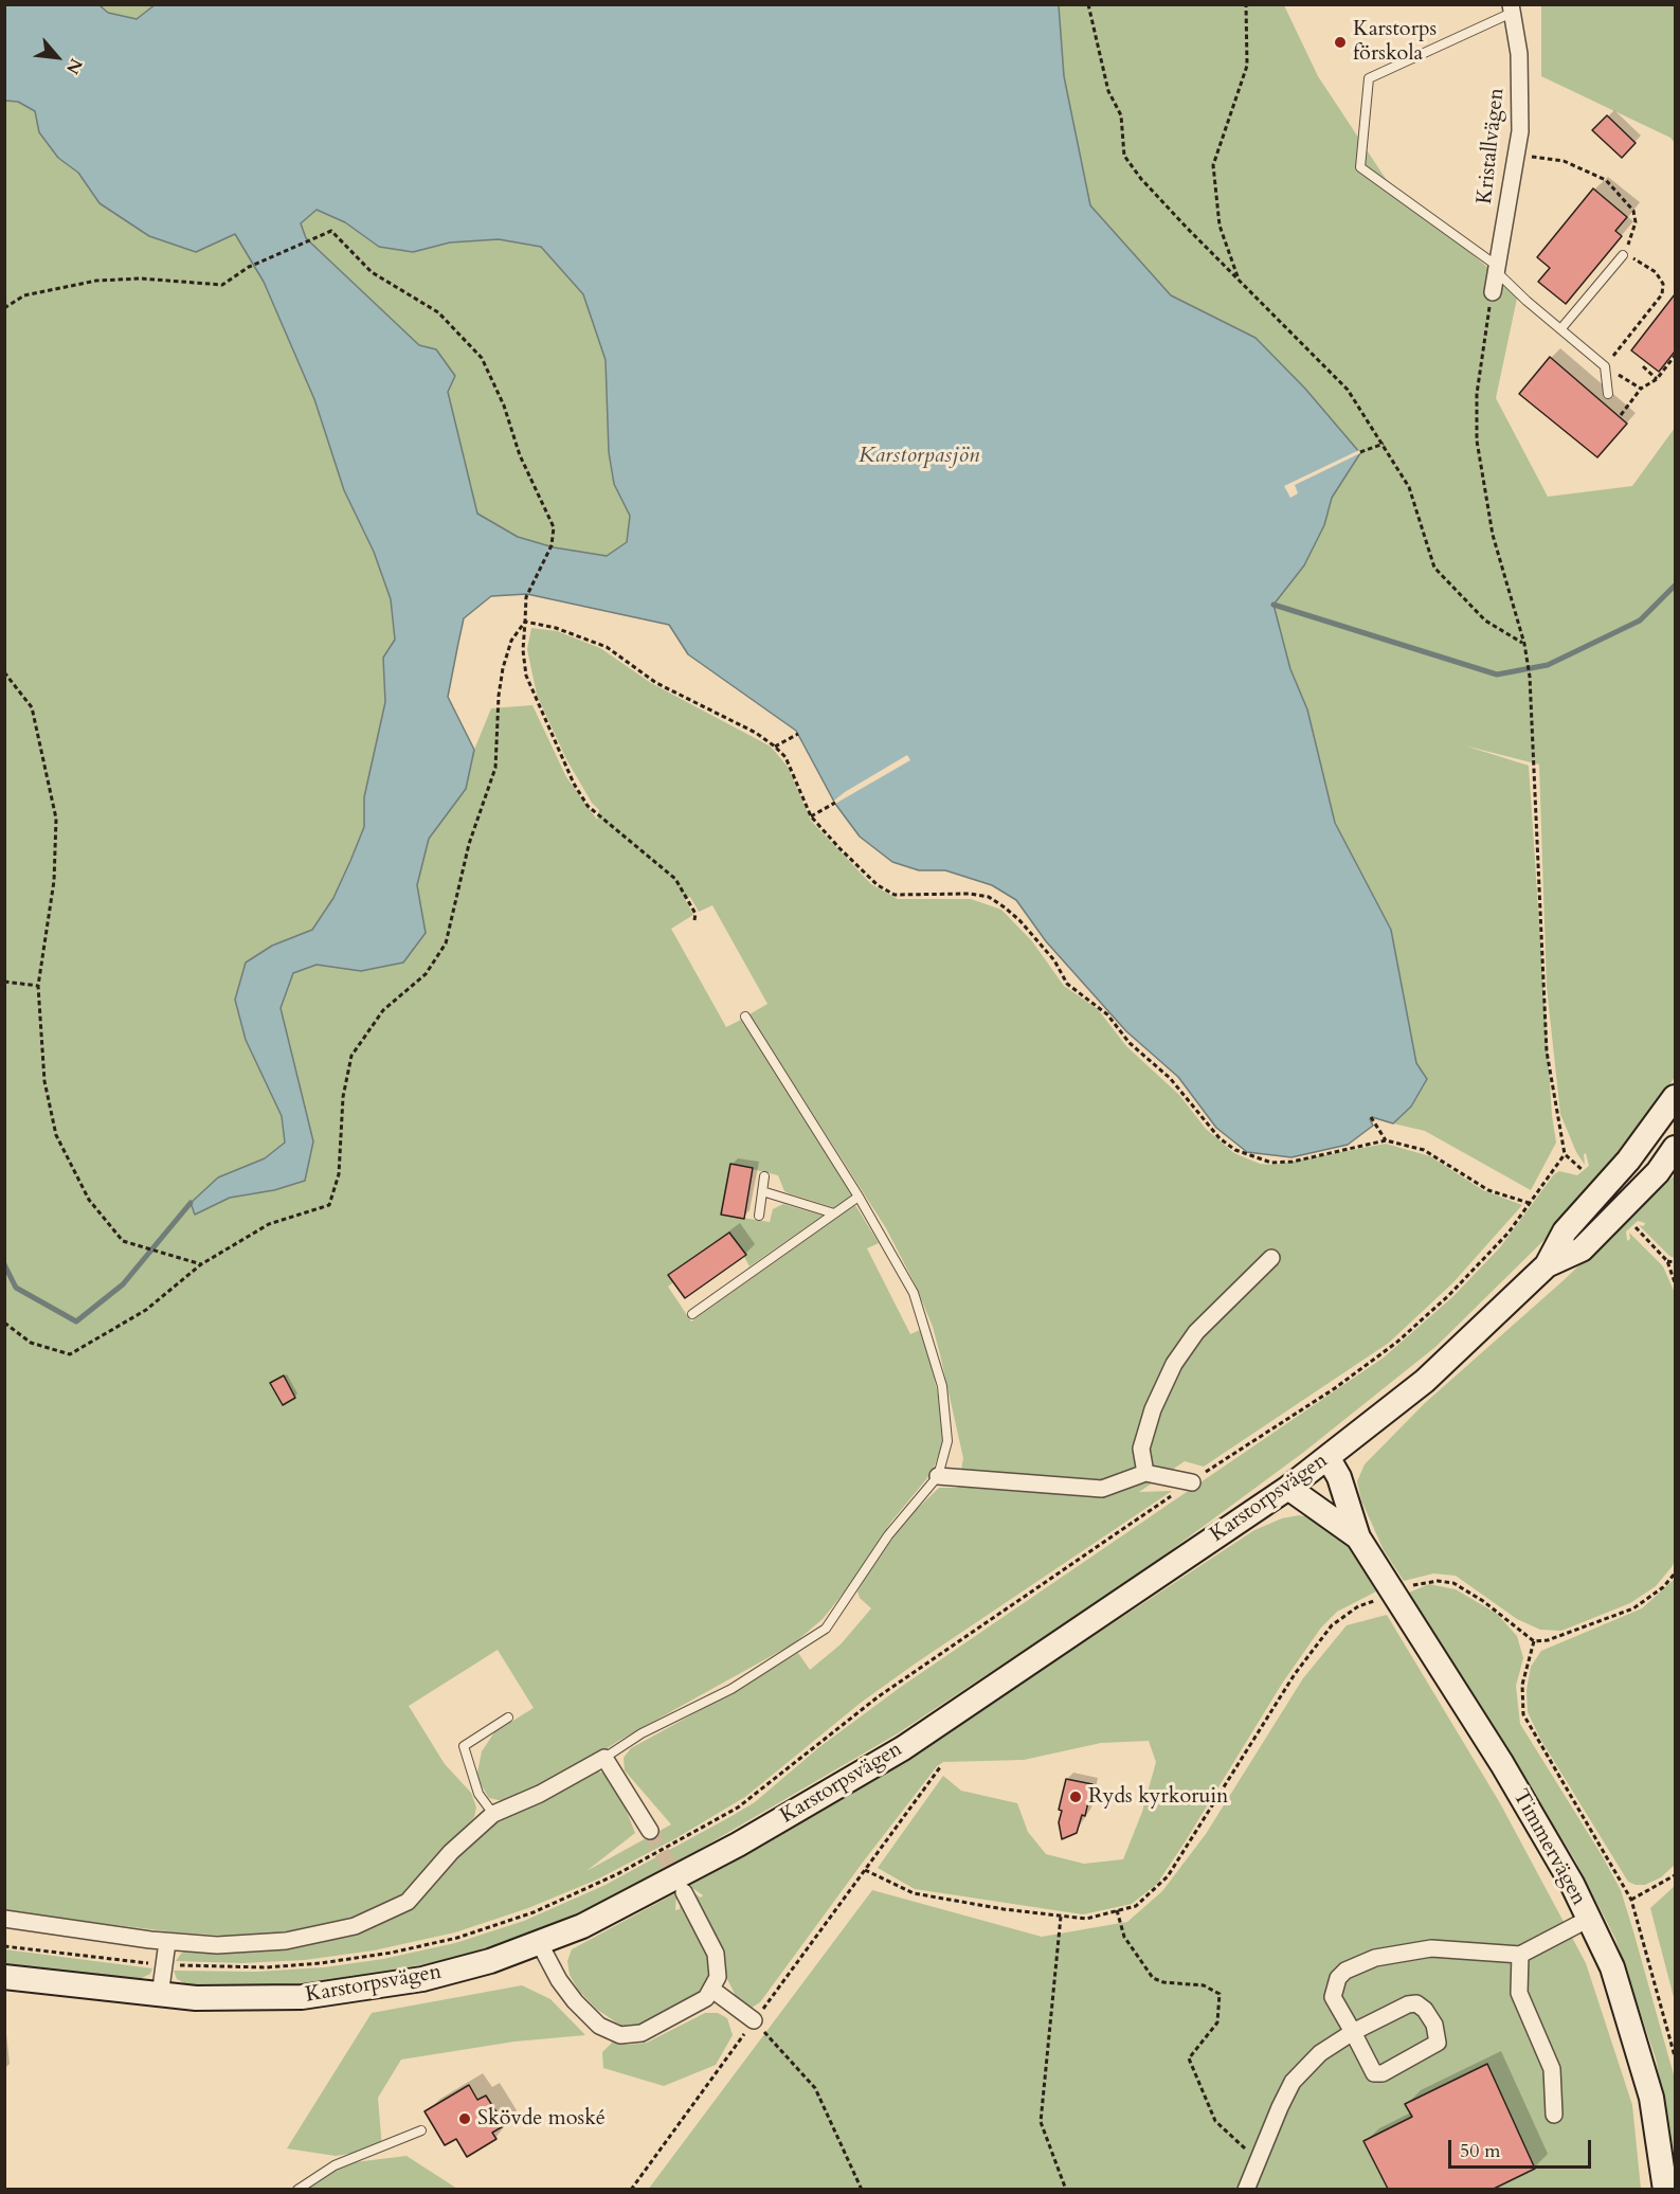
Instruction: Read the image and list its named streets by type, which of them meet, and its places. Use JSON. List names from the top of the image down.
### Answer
{
  "streets": {
    "main road": ["Karstorpsvägen", "Timmervägen"],
    "street": ["Kristallvägen"]
  },
  "crossings": [
    ["Karstorpsvägen", "Timmervägen"]
  ],
  "water": ["Karstorpasjön"],
  "places": ["Karstorps förskola", "Ryds kyrkoruin", "Skövde moské"],
  "scale_bar": "50 m",
  "north": "bottom right"
}
